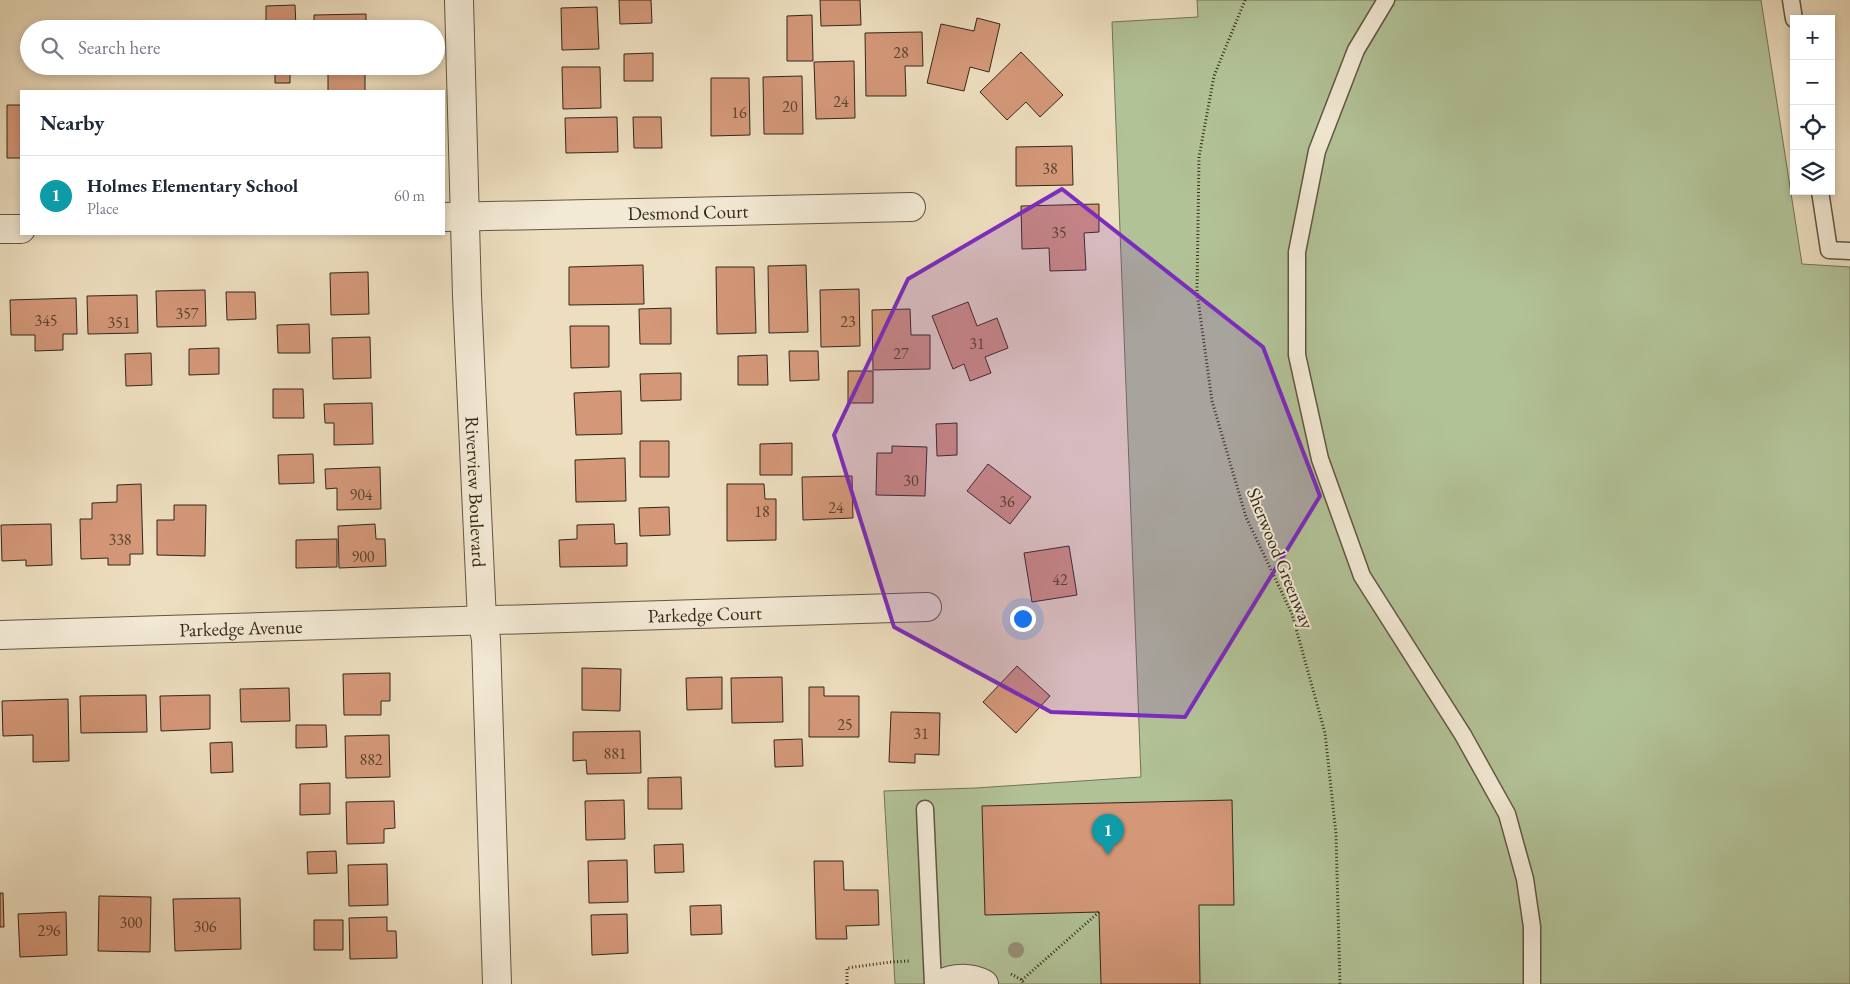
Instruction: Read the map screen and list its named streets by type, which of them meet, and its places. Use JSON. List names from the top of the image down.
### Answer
{
  "streets": {
    "street": [
      "Desmond Court",
      "Riverview Boulevard",
      "Parkedge Court",
      "Parkedge Avenue"
    ],
    "path": ["Sherwood Greenway"]
  },
  "crossings": [
    ["Desmond Court", "Riverview Boulevard"],
    ["Riverview Boulevard", "Parkedge Court"],
    ["Riverview Boulevard", "Parkedge Avenue"],
    ["Parkedge Court", "Parkedge Avenue"]
  ],
  "house_numbers": [
    "28",
    "24",
    "20",
    "16",
    "38",
    "35",
    "357",
    "345",
    "23",
    "351",
    "31",
    "27",
    "30",
    "904",
    "36",
    "24",
    "18",
    "338",
    "900",
    "42",
    "25",
    "31",
    "881",
    "882",
    "300",
    "306",
    "296"
  ],
  "page": {
    "map_buttons": ["+", "−"],
    "search": "Search here",
    "heading": "Nearby",
    "list": [
      {
        "mark": "1",
        "name": "Holmes Elementary School",
        "note": "Place",
        "value": "60 m"
      }
    ],
    "pins": "1"
  }
}
